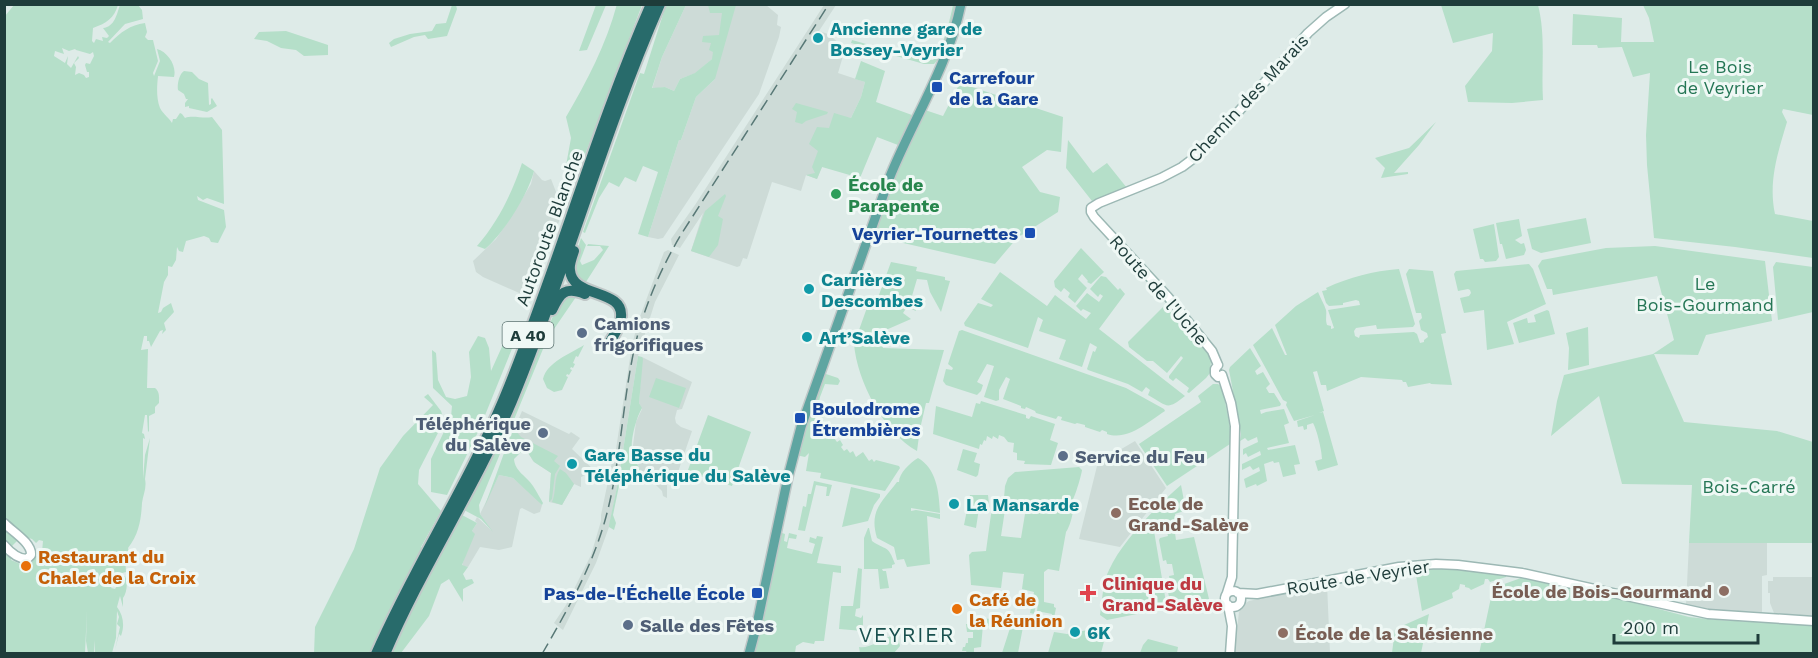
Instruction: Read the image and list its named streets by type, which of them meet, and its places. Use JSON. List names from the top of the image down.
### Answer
{
  "streets": {
    "highway": ["Autoroute Blanche", "A 40"],
    "street": ["Chemin des Marais", "Route de l'Uche", "Route de Veyrier"]
  },
  "crossings": [
    ["Chemin des Marais", "Route de l'Uche"]
  ],
  "districts": ["VEYRIER"],
  "parks": ["Le Bois de Veyrier", "Le Bois-Gourmand", "Bois-Carré"],
  "places": {
    "other": [
      "Ancienne gare de Bossey-Veyrier",
      "École de Parapente",
      "Carrières Descombes",
      "Camions frigorifiques",
      "Art’Salève",
      "Téléphérique du Salève",
      "Service du Feu",
      "Gare Basse du Téléphérique du Salève",
      "La Mansarde",
      "Ecole de Grand-Salève",
      "Restaurant du Chalet de la Croix",
      "École de Bois-Gourmand",
      "Café de la Réunion",
      "Salle des Fêtes",
      "6K",
      "École de la Salésienne"
    ],
    "transit": [
      "Carrefour de la Gare",
      "Veyrier-Tournettes",
      "Boulodrome Étrembières",
      "Pas-de-l'Échelle École"
    ],
    "health": ["Clinique du Grand-Salève"]
  },
  "scale_bar": "200 m"
}
